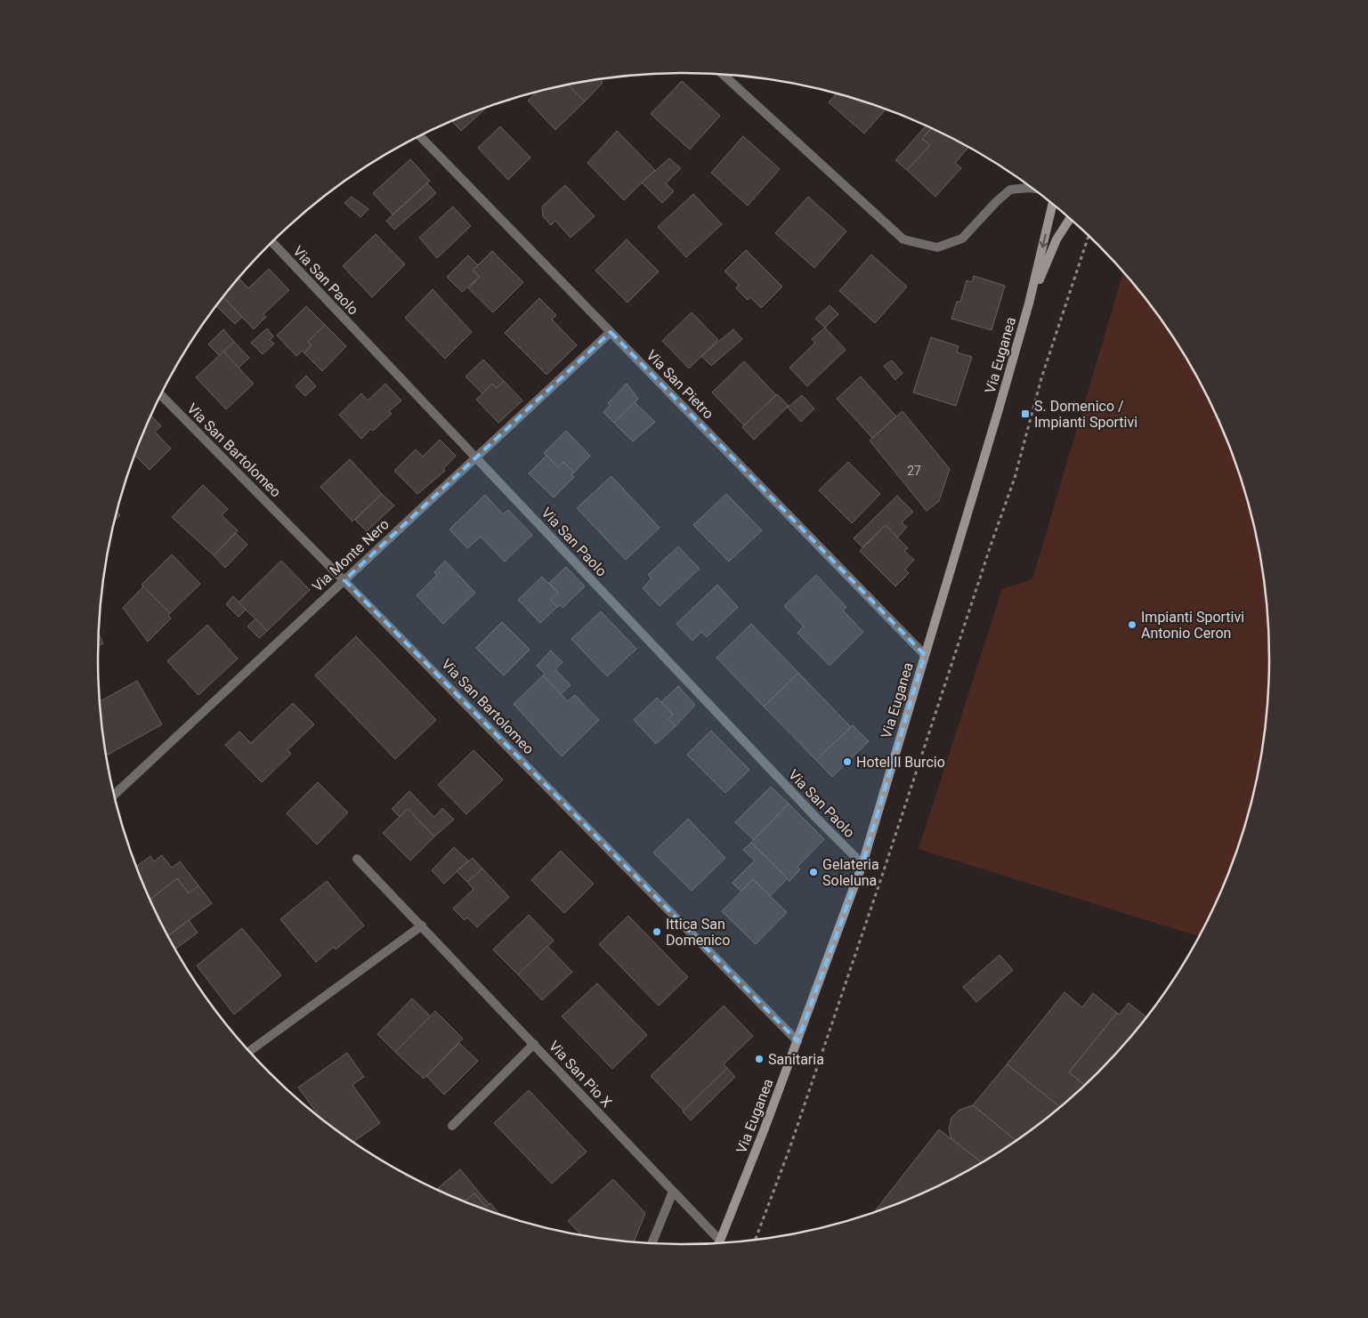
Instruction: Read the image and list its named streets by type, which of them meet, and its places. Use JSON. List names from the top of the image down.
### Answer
{
  "streets": {
    "street": [
      "Via San Paolo",
      "Via Euganea",
      "Via San Pietro",
      "Via San Bartolomeo",
      "Via Monte Nero",
      "Via San Pio X"
    ]
  },
  "crossings": [
    ["Via San Paolo", "Via Euganea"],
    ["Via San Paolo", "Via Monte Nero"],
    ["Via Euganea", "Via San Pietro"],
    ["Via Euganea", "Via San Bartolomeo"],
    ["Via San Pietro", "Via Monte Nero"],
    ["Via San Bartolomeo", "Via Monte Nero"]
  ],
  "places": {
    "transit": ["S. Domenico / Impianti Sportivi"],
    "other": [
      "Impianti Sportivi Antonio Ceron",
      "Hotel Il Burcio",
      "Gelateria Soleluna",
      "Ittica San Domenico",
      "Sanitaria"
    ]
  },
  "house_numbers": ["27"]
}
